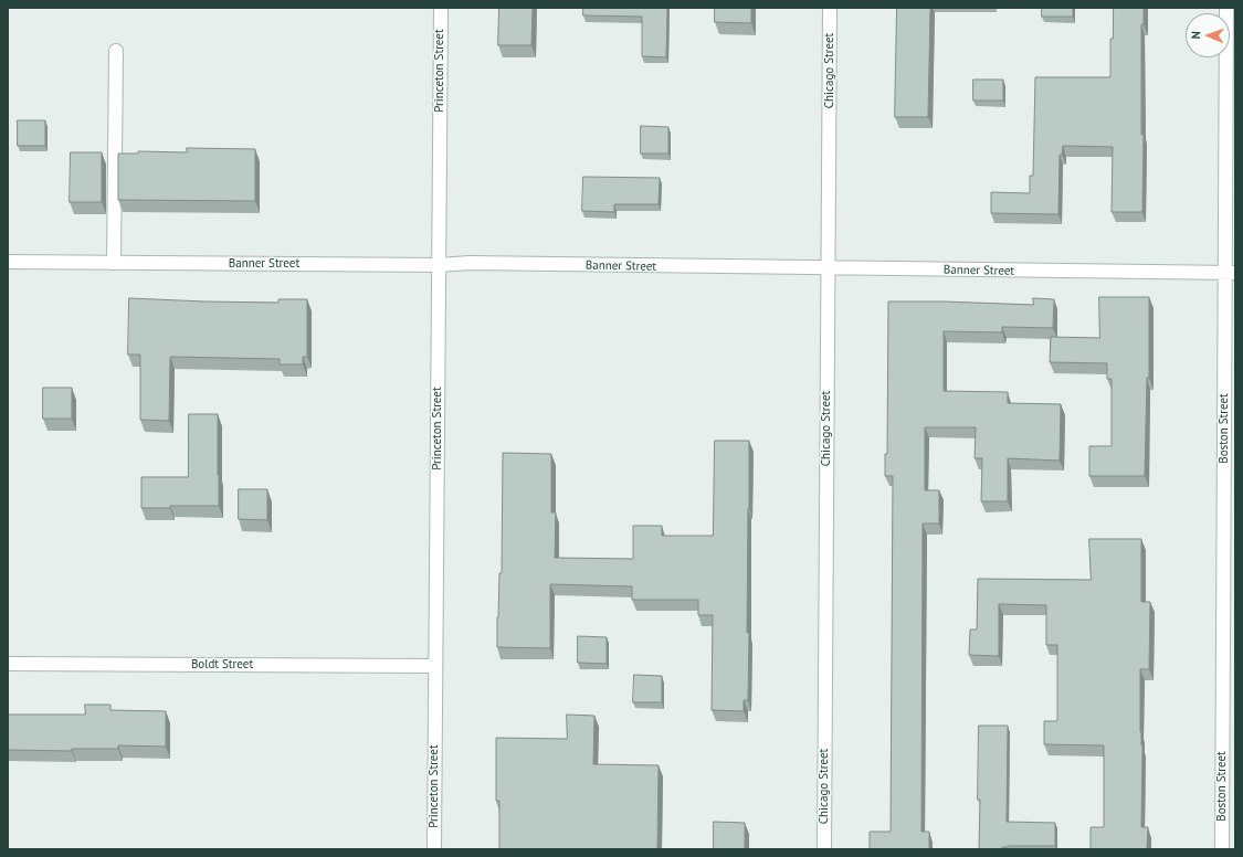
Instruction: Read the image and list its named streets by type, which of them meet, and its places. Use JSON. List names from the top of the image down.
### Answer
{
  "streets": {
    "street": [
      "Princeton Street",
      "Chicago Street",
      "Banner Street",
      "Boston Street",
      "Boldt Street"
    ]
  },
  "crossings": [
    ["Princeton Street", "Banner Street"],
    ["Princeton Street", "Boldt Street"],
    ["Chicago Street", "Banner Street"],
    ["Banner Street", "Boston Street"]
  ],
  "north": "left"
}
